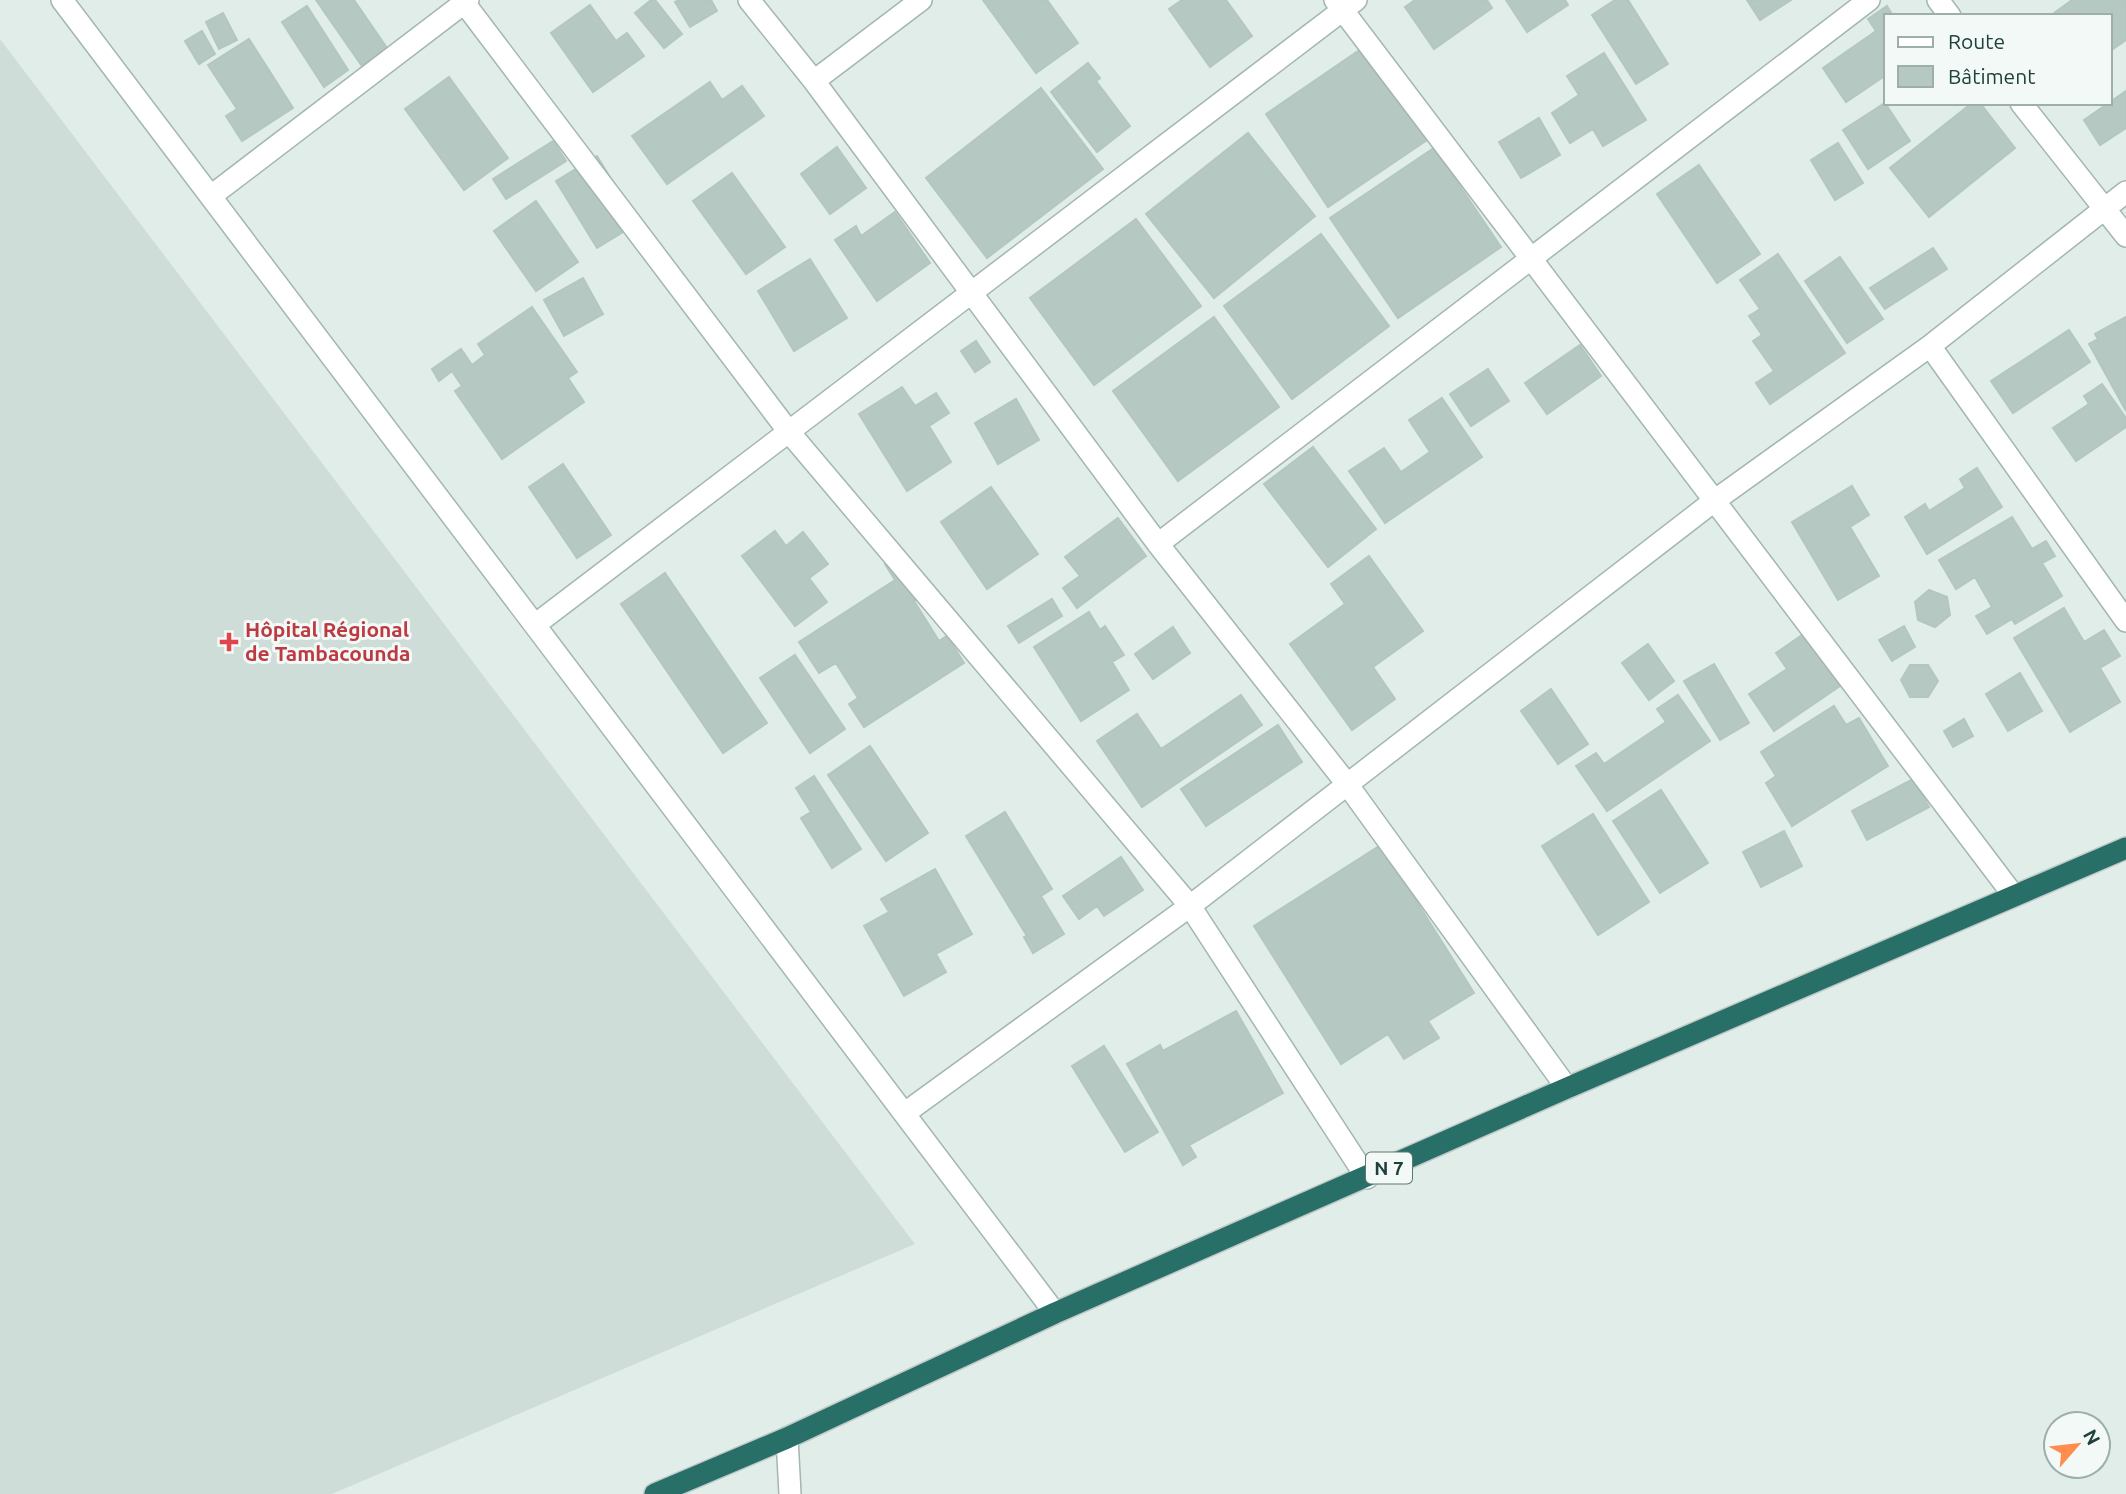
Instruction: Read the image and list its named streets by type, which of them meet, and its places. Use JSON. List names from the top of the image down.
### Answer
{
  "streets": {
    "highway": ["N 7"]
  },
  "places": {
    "health": ["Hôpital Régional de Tambacounda"]
  },
  "legend": ["Route", "Bâtiment"],
  "north": "top right"
}
